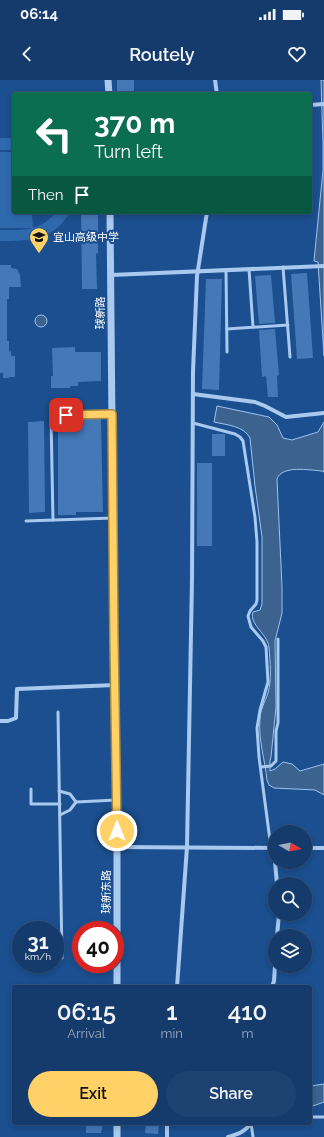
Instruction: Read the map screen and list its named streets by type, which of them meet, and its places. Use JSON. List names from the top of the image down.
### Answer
{
  "streets": {
    "street": ["球新路", "球新东路"]
  },
  "crossings": [
    ["球新路", "球新东路"]
  ],
  "places": {
    "school or university": ["宜山高级中学"]
  },
  "north": "right",
  "page": {
    "status": "06:14",
    "header": "Routely",
    "turn": ["370 m", "Turn left"],
    "then": "Then",
    "speed": "31 km/h",
    "limit": "40",
    "eta": [
      "06:15",
      "Arrival",
      "1",
      "min",
      "410",
      "m"
    ],
    "buttons": ["Exit", "Share"]
  }
}
